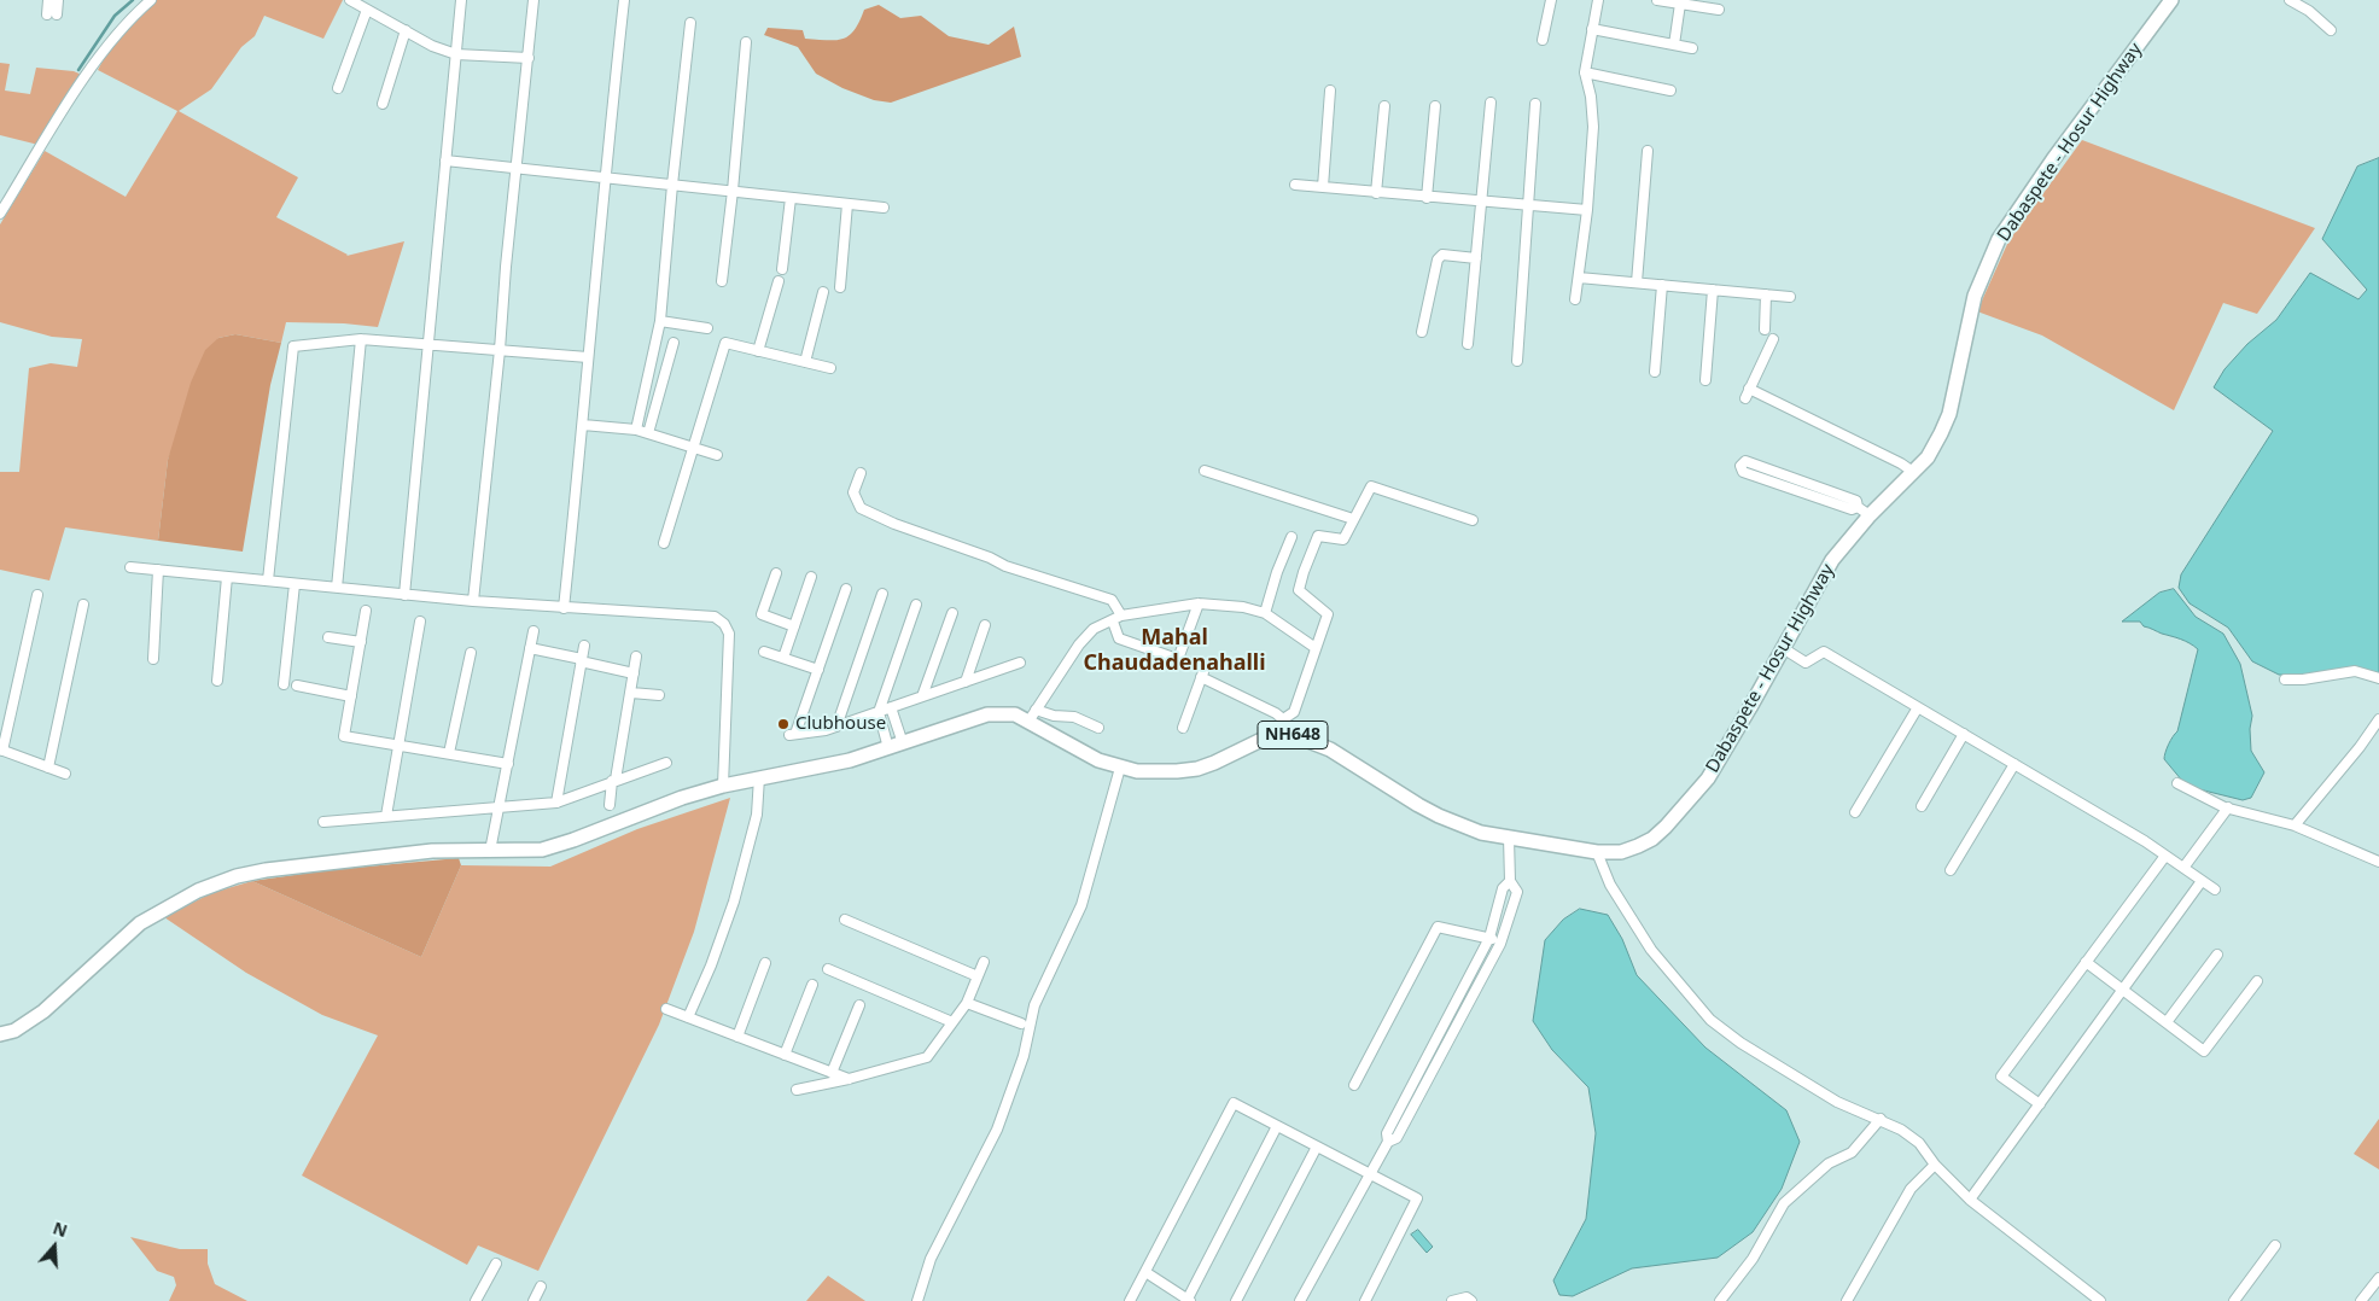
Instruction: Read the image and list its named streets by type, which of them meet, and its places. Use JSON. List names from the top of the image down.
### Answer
{
  "streets": {
    "highway": ["Dabaspete - Hosur Highway", "NH648"]
  },
  "crossings": [
    ["Dabaspete - Hosur Highway", "NH648"]
  ],
  "districts": ["Mahal Chaudadenahalli"],
  "places": ["Clubhouse"],
  "north": "top"
}
